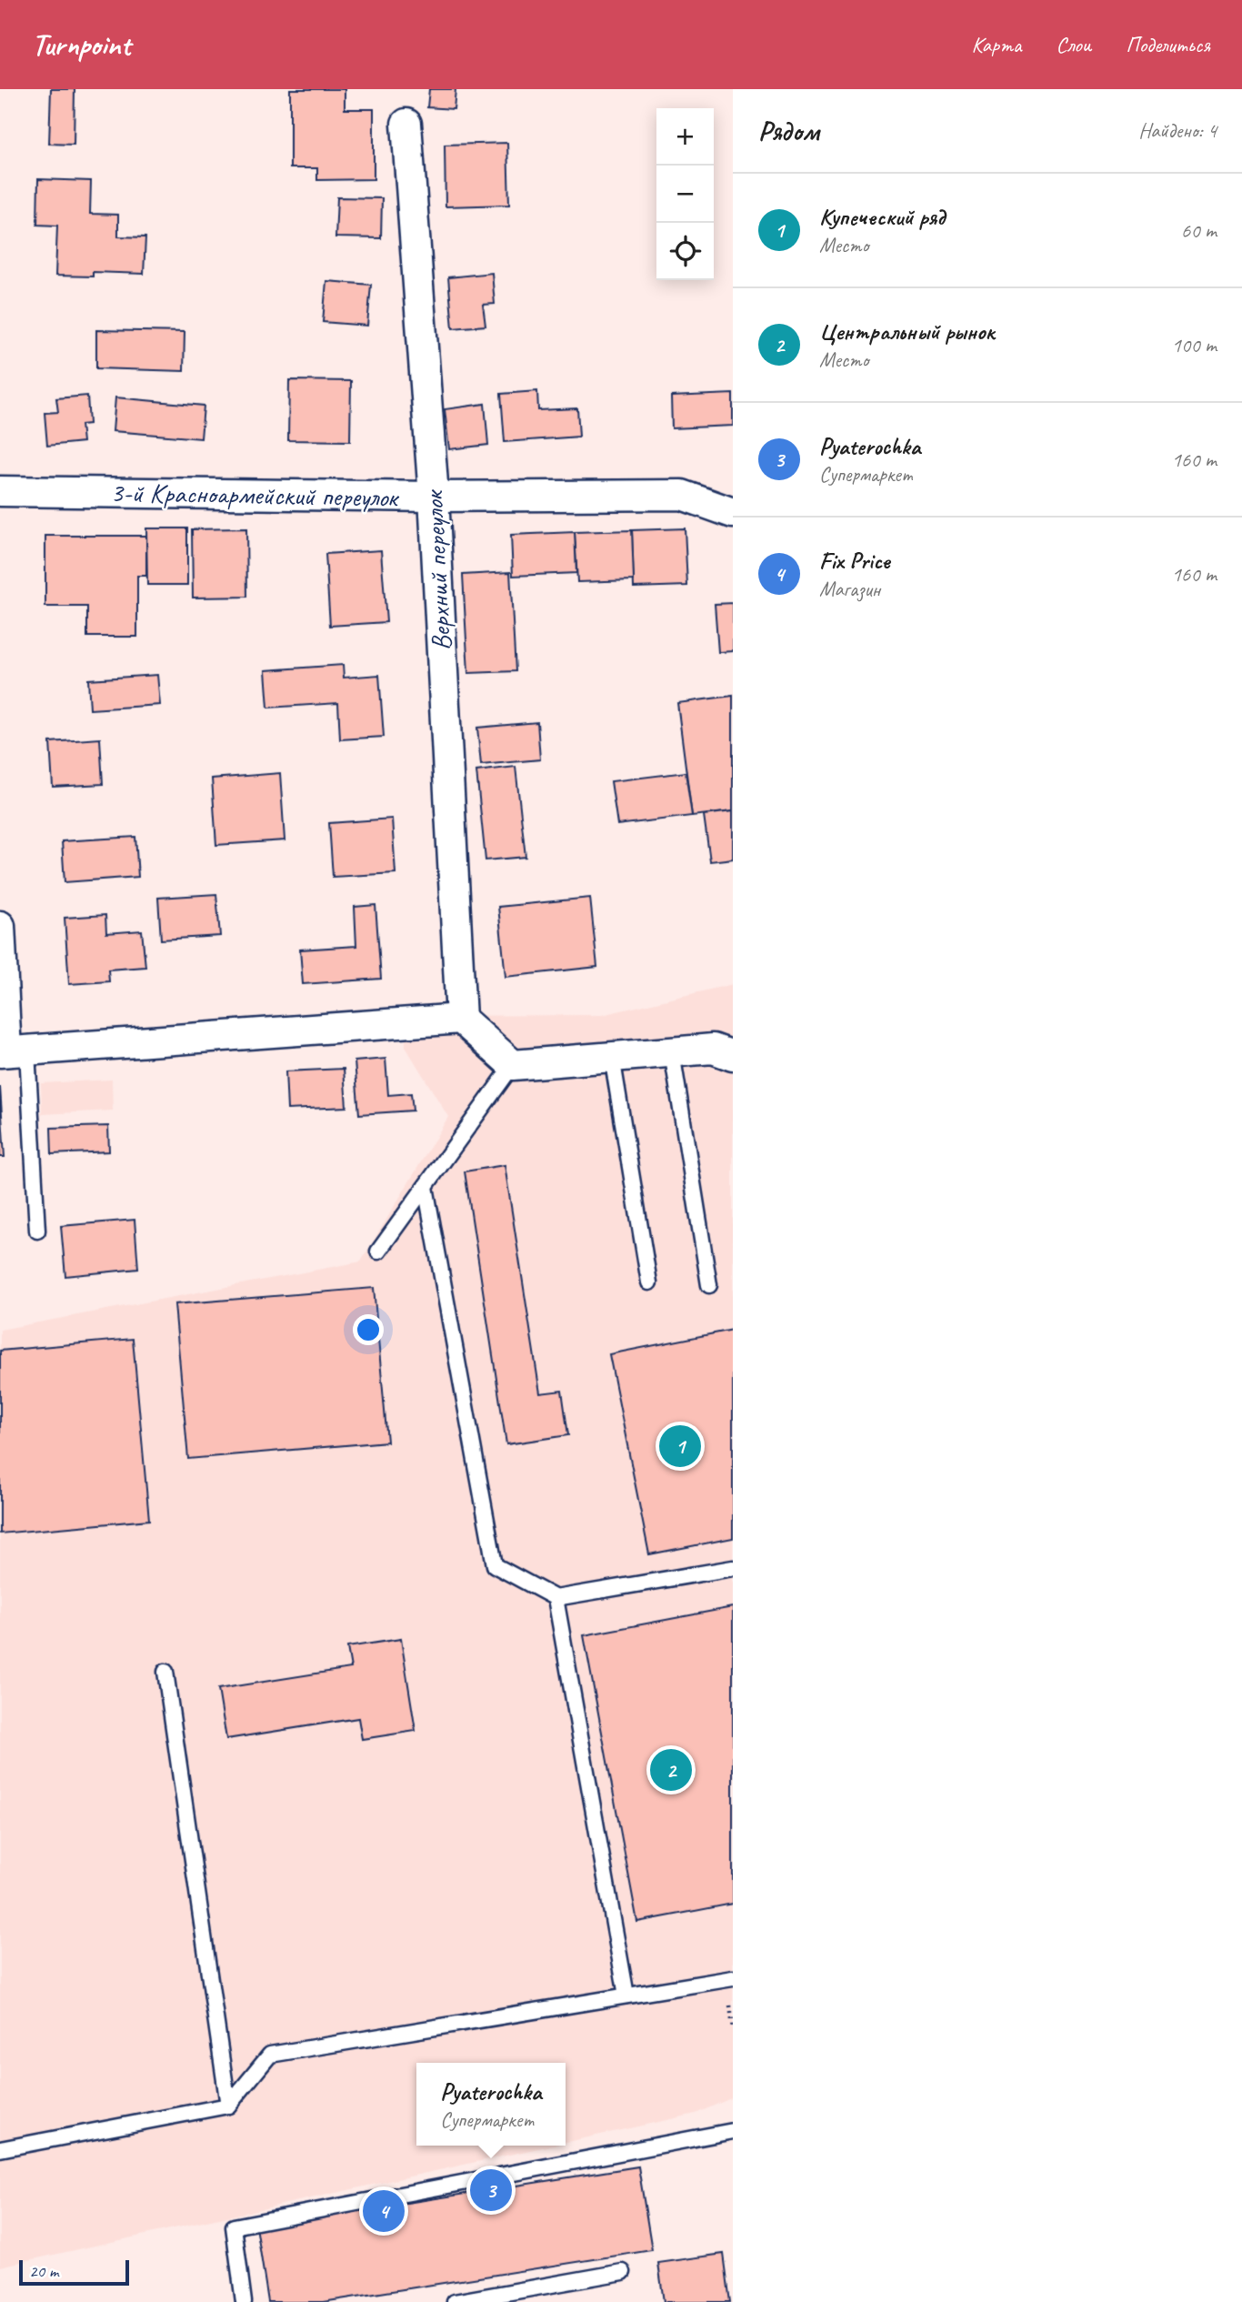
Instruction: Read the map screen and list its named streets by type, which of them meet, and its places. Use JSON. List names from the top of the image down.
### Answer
{
  "streets": {
    "street": ["3-й Красноармейский переулок", "Верхний переулок"]
  },
  "crossings": [
    ["3-й Красноармейский переулок", "Верхний переулок"]
  ],
  "scale_bar": "20 m",
  "page": {
    "header": "Turnpoint",
    "nav": ["Карта", "Слои", "Поделиться"],
    "heading": ["Рядом", "Найдено: 4"],
    "map_buttons": ["+", "−"],
    "list": [
      {
        "mark": "1",
        "name": "Купеческий ряд",
        "note": "Место",
        "value": "60 m"
      },
      {
        "mark": "2",
        "name": "Центральный рынок",
        "note": "Место",
        "value": "100 m"
      },
      {
        "mark": "3",
        "name": "Pyaterochka",
        "note": "Супермаркет",
        "value": "160 m"
      },
      {
        "mark": "4",
        "name": "Fix Price",
        "note": "Магазин",
        "value": "160 m"
      }
    ],
    "pins": [
      "1",
      "2",
      "3",
      "4"
    ],
    "popup": ["Pyaterochka", "Супермаркет"],
    "scale": "20 m"
  }
}
